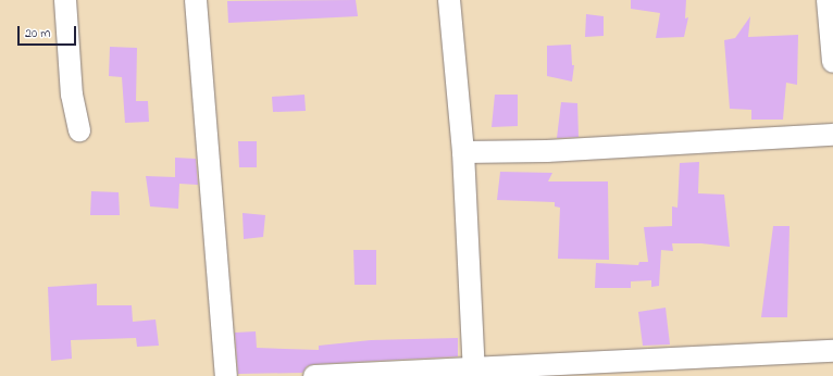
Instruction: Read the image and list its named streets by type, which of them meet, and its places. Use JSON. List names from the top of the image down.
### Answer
{
  "scale_bar": "20 m"
}
